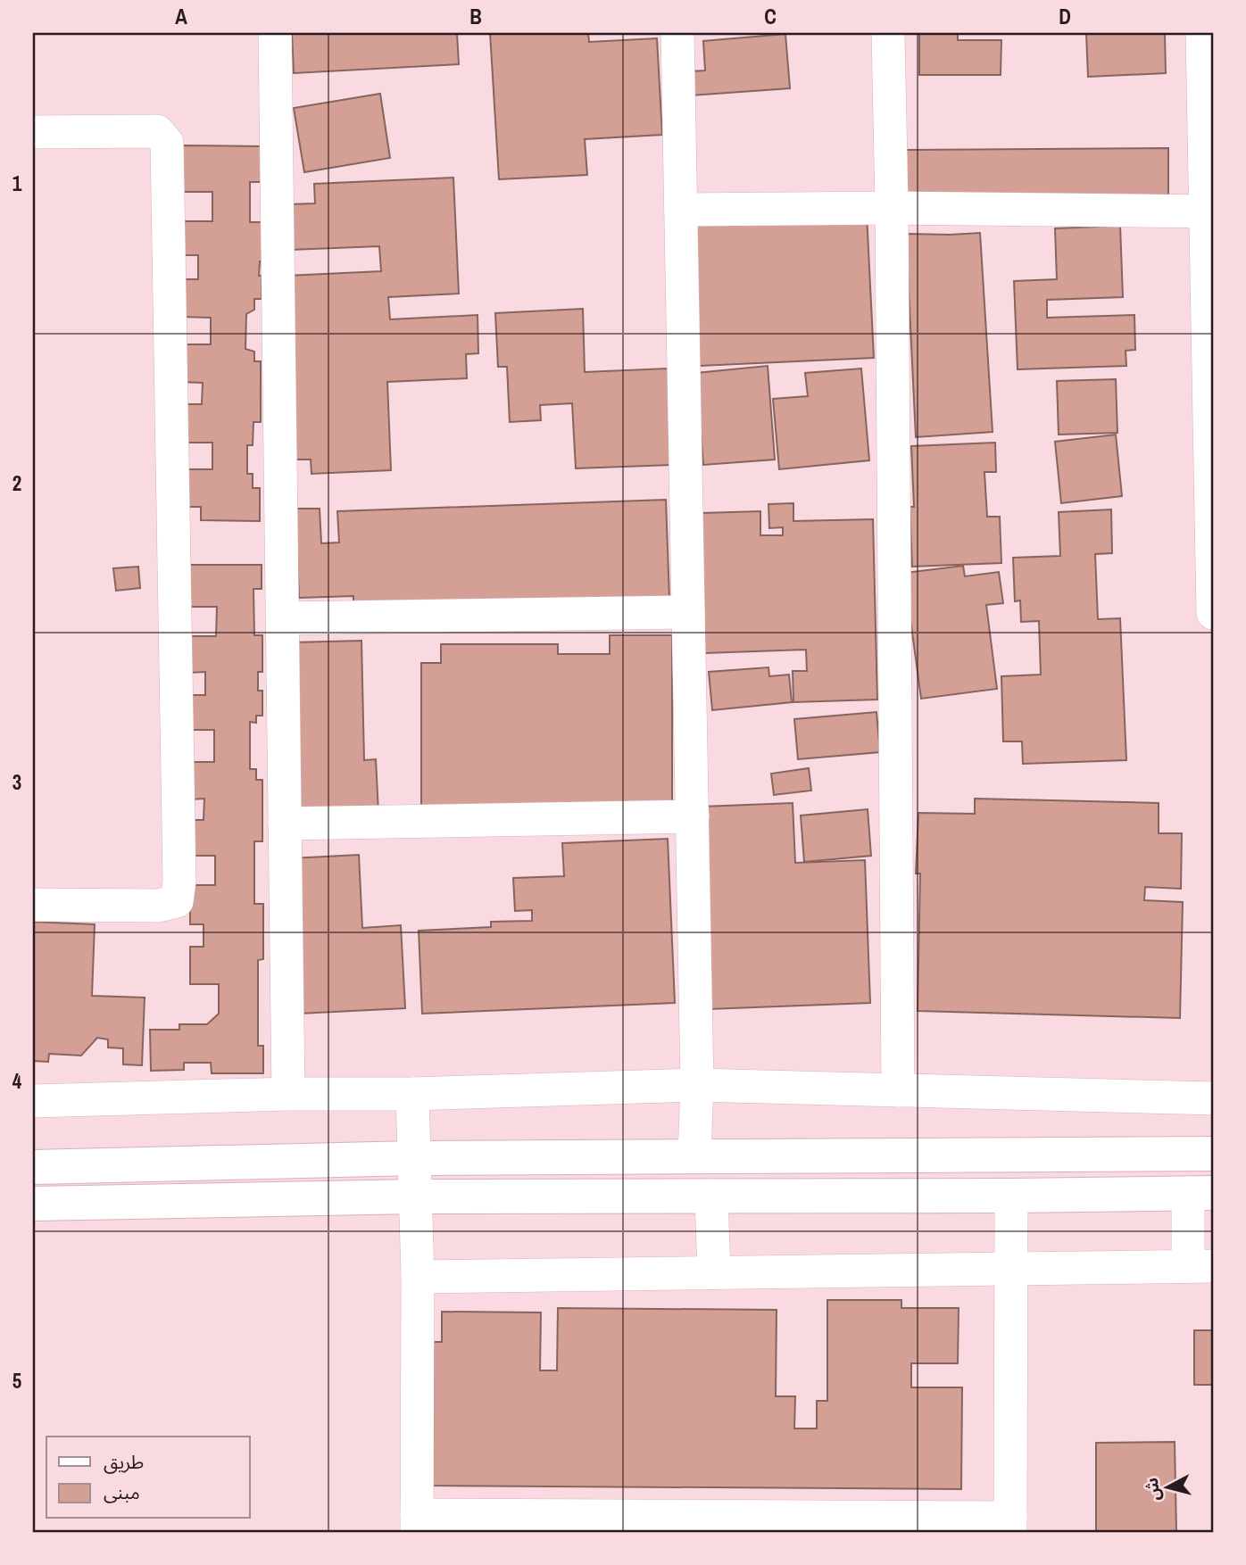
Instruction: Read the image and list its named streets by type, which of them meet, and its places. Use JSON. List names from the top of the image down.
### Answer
{
  "legend": ["طريق", "مبنى"],
  "north": "left",
  "grid": {
    "columns": [
      "A",
      "B",
      "C",
      "D"
    ],
    "rows": [
      "1",
      "2",
      "3",
      "4",
      "5"
    ]
  }
}
